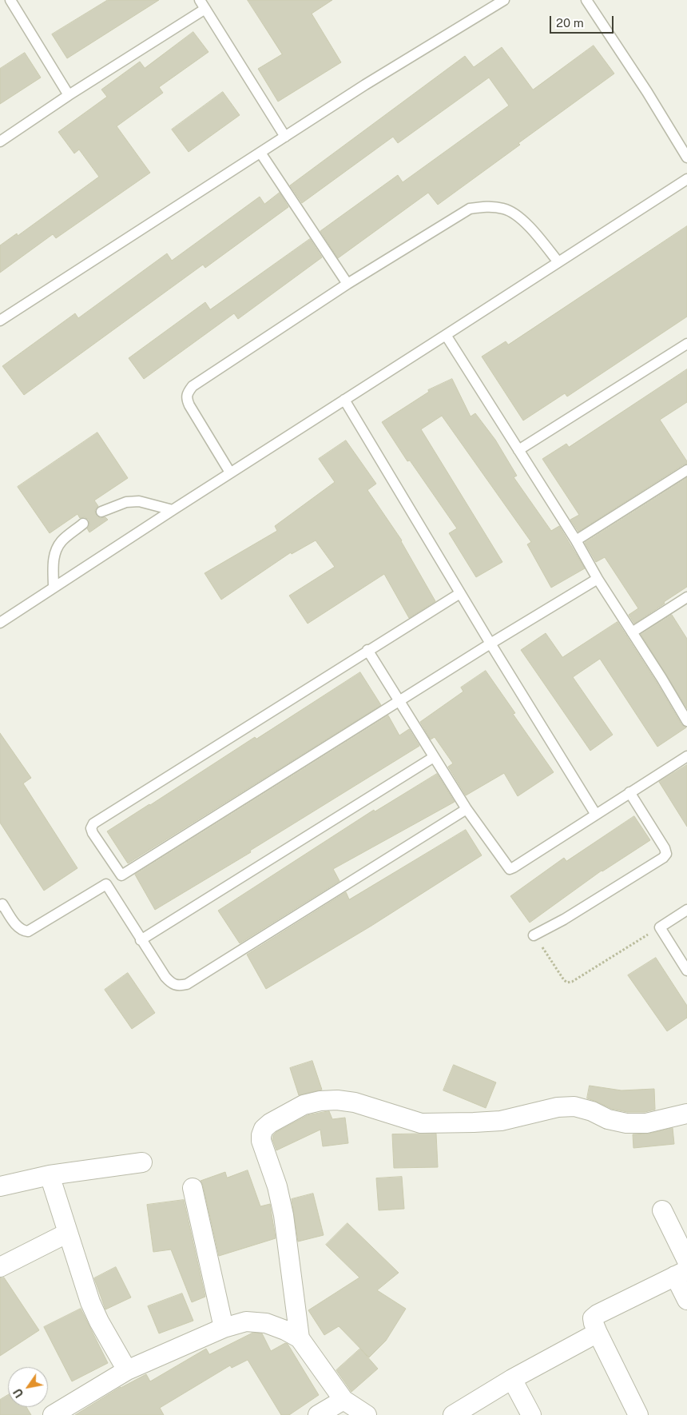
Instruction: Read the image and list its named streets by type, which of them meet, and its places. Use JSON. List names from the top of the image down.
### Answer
{
  "scale_bar": "20 m",
  "north": "bottom left"
}
